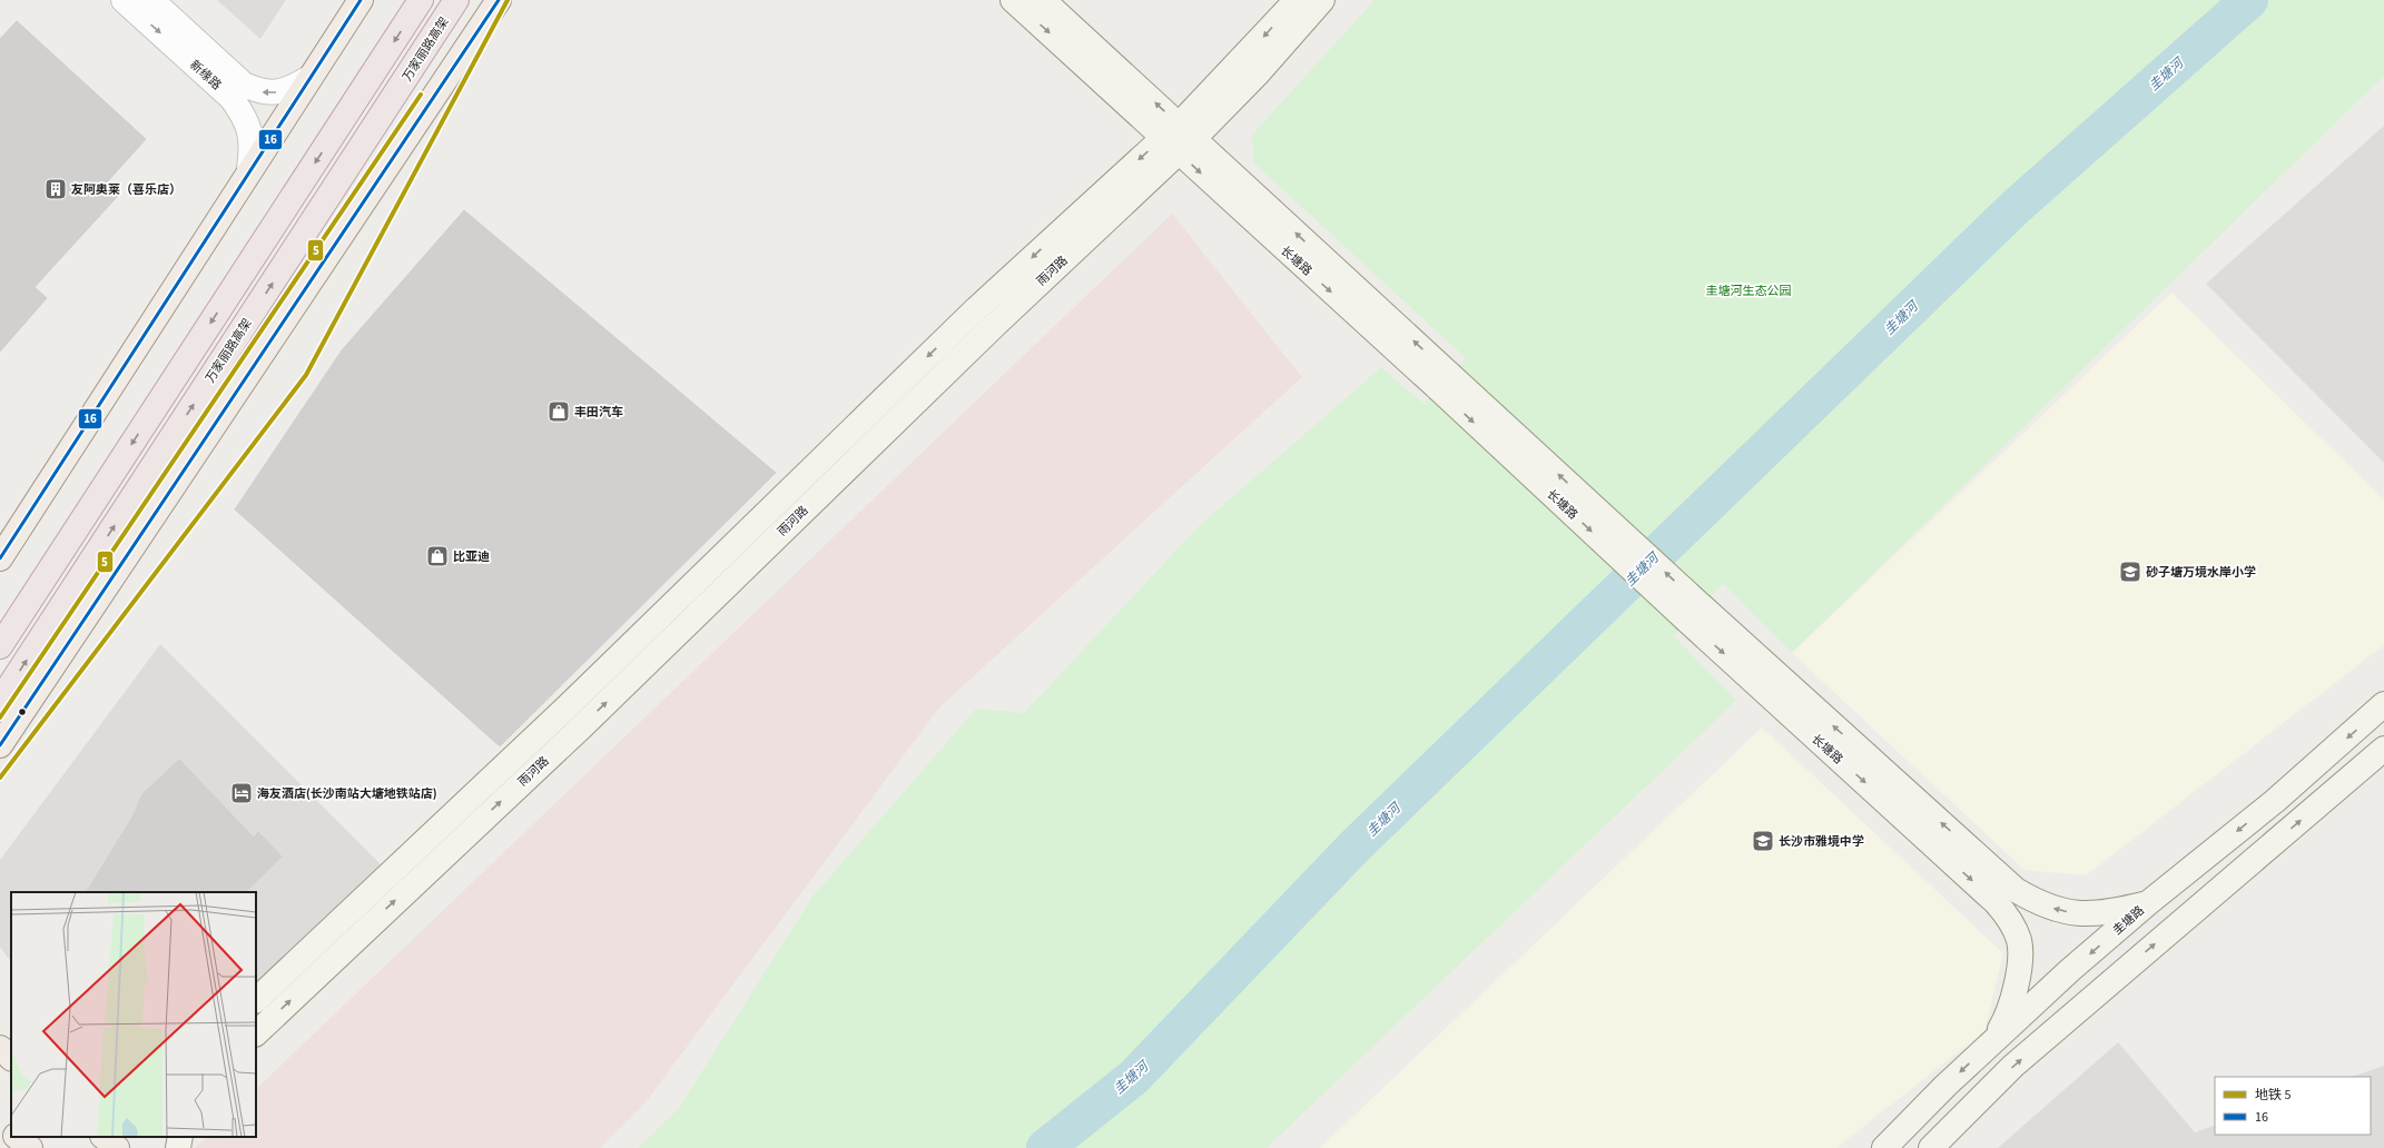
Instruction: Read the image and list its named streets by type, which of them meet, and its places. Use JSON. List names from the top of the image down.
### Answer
{
  "streets": {
    "highway": ["万家丽路高架"],
    "main road": ["长塘路", "雨河路", "圭塘路"],
    "street": ["新缘路"]
  },
  "crossings": [
    ["长塘路", "雨河路"],
    ["长塘路", "圭塘路"]
  ],
  "water": ["圭塘河"],
  "parks": ["圭塘河生态公园"],
  "places": {
    "building": ["友阿奥莱（喜乐店）"],
    "shop": ["丰田汽车", "比亚迪"],
    "school or university": ["砂子塘万境水岸小学", "长沙市雅境中学"],
    "hotel": ["海友酒店(长沙南站大塘地铁站店)"]
  },
  "lines": ["metro line 5", "transit line 16"],
  "legend": ["地铁 5", "16"]
}
